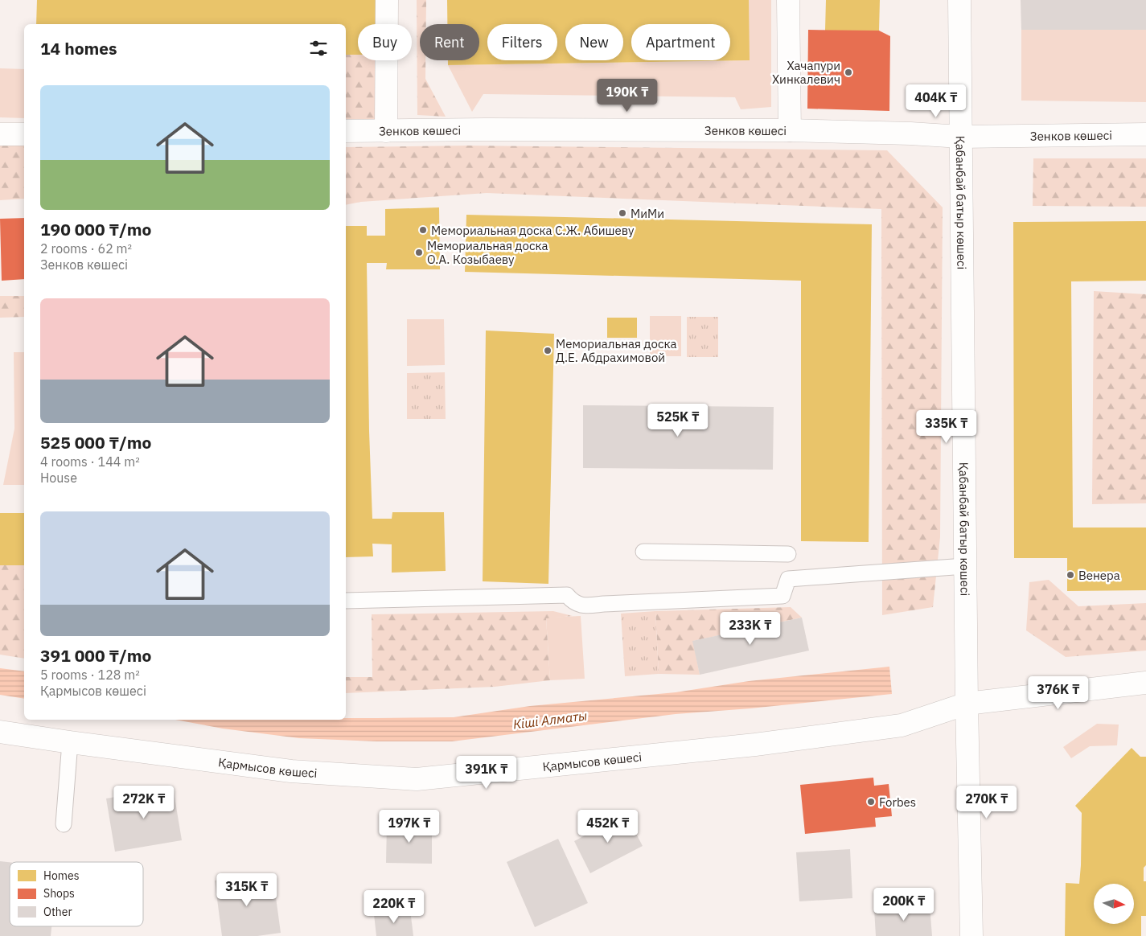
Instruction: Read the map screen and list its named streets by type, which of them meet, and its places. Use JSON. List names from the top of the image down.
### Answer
{
  "streets": {
    "street": ["Зенков көшесі", "Қабанбай батыр көшесі", "Қармысов көшесі"]
  },
  "crossings": [
    ["Зенков көшесі", "Қабанбай батыр көшесі"],
    ["Қабанбай батыр көшесі", "Қармысов көшесі"]
  ],
  "water": ["Кіші Алматы"],
  "places": [
    "Хачапури Хинкалевич",
    "МиМи",
    "Мемориальная доска С.Ж. Абишеву",
    "Мемориальная доска О.А. Козыбаеву",
    "Мемориальная доска Д.Е. Абдрахимовой",
    "Венера",
    "Forbes"
  ],
  "legend": ["Homes", "Shops", "Other"],
  "north": "right",
  "page": {
    "chip": [
      "Buy",
      "Rent",
      "Filters",
      "New",
      "Apartment"
    ],
    "heading": "14 homes",
    "list": [
      {
        "name": "190 000 ₸/mo",
        "note": "2 rooms · 62 m² · Зенков көшесі"
      },
      {
        "name": "525 000 ₸/mo",
        "note": "4 rooms · 144 m² · House"
      },
      {
        "name": "391 000 ₸/mo",
        "note": "5 rooms · 128 m² · Қармысов көшесі"
      }
    ],
    "price": [
      "190K ₸",
      "404K ₸",
      "525K ₸",
      "335K ₸",
      "233K ₸",
      "376K ₸",
      "391K ₸",
      "272K ₸",
      "270K ₸",
      "197K ₸",
      "452K ₸",
      "315K ₸",
      "200K ₸",
      "220K ₸"
    ]
  }
}
